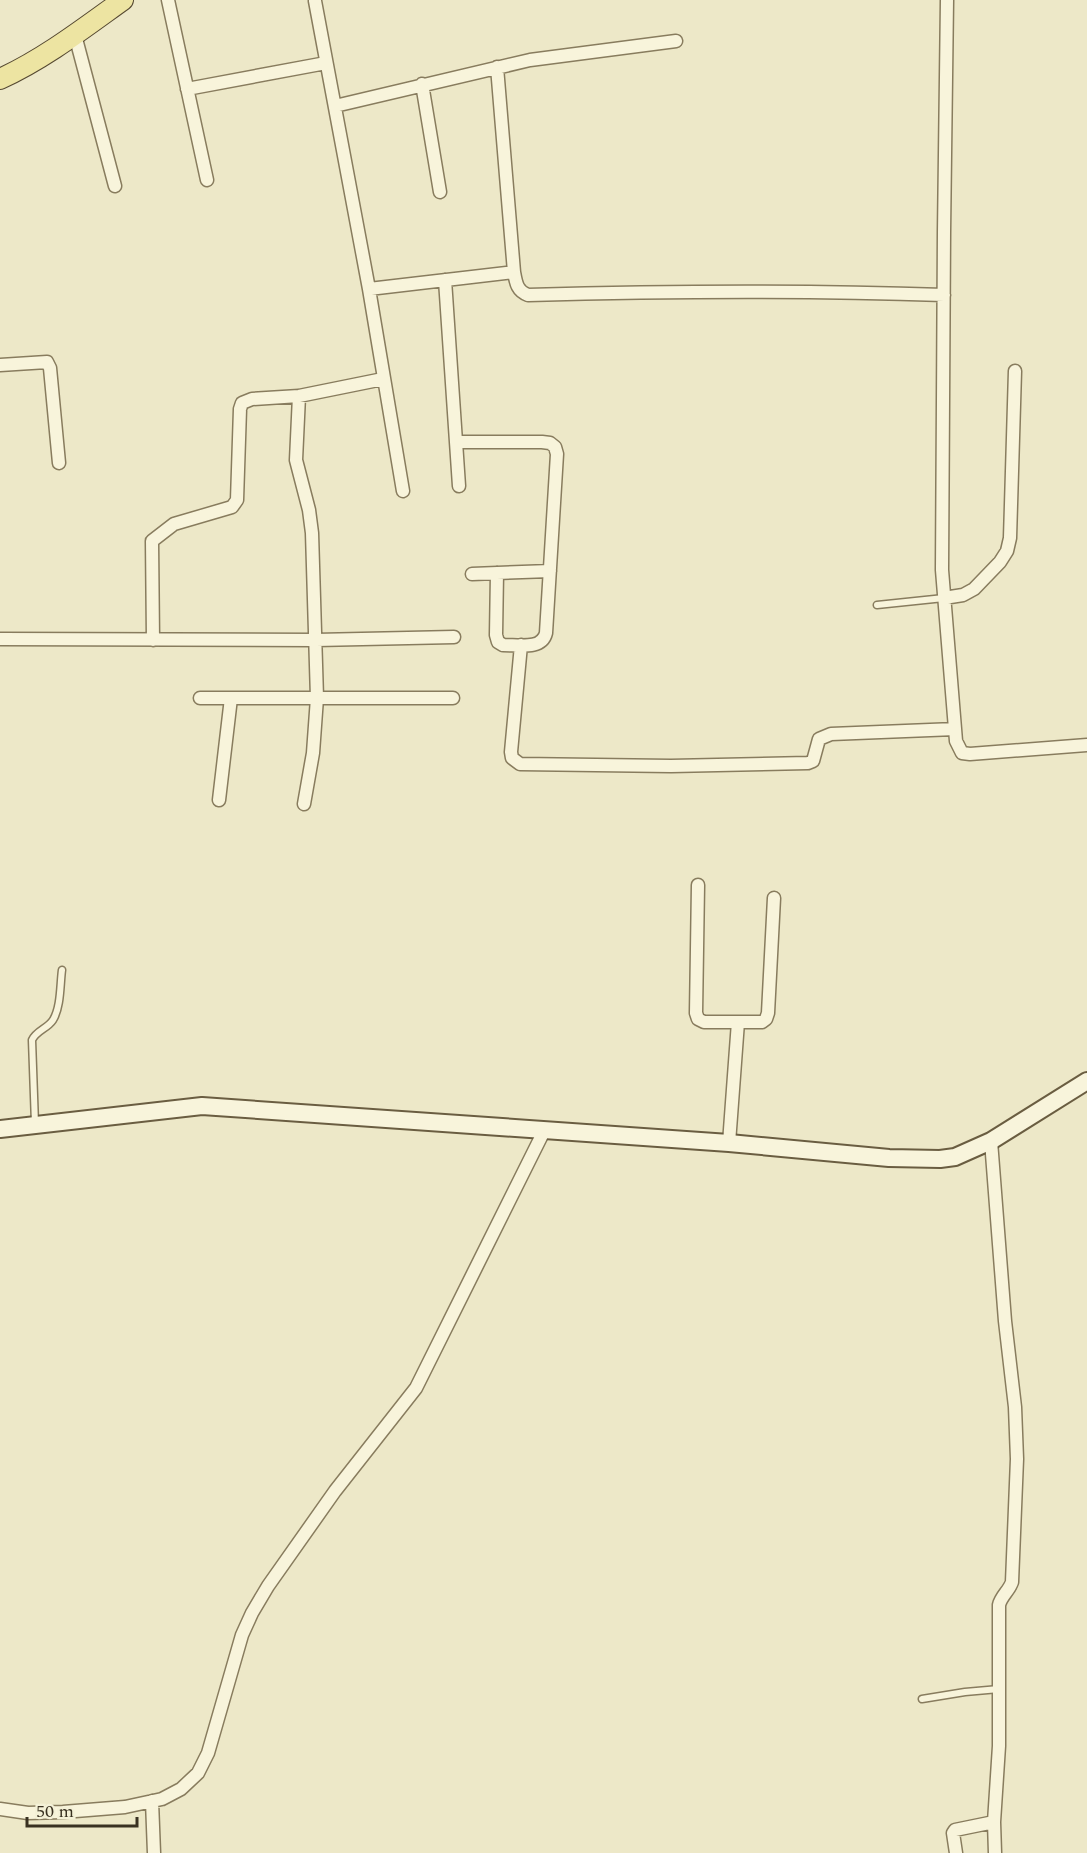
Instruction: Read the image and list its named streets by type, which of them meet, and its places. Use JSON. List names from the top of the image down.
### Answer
{
  "scale_bar": "50 m"
}
